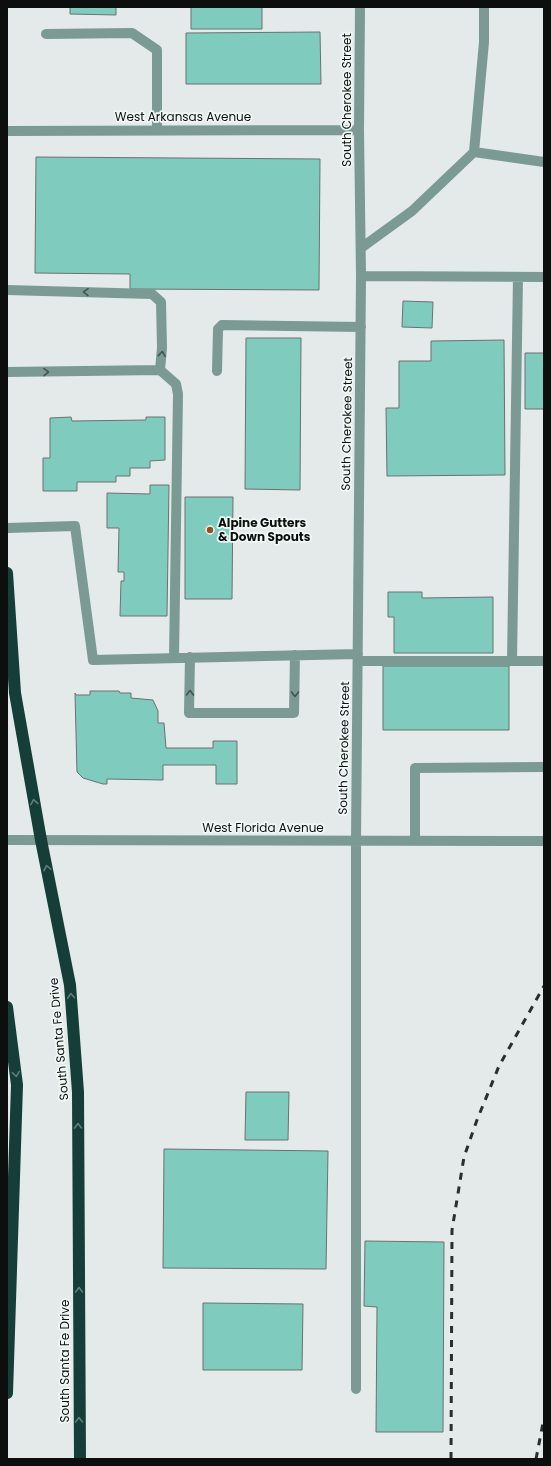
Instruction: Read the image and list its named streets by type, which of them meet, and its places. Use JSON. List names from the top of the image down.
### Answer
{
  "streets": {
    "highway": ["South Santa Fe Drive"],
    "street": ["South Cherokee Street", "West Arkansas Avenue", "West Florida Avenue"]
  },
  "crossings": [
    ["South Cherokee Street", "West Arkansas Avenue"],
    ["South Cherokee Street", "West Florida Avenue"],
    ["West Florida Avenue", "South Santa Fe Drive"]
  ],
  "places": ["Alpine Gutters & Down Spouts"]
}
